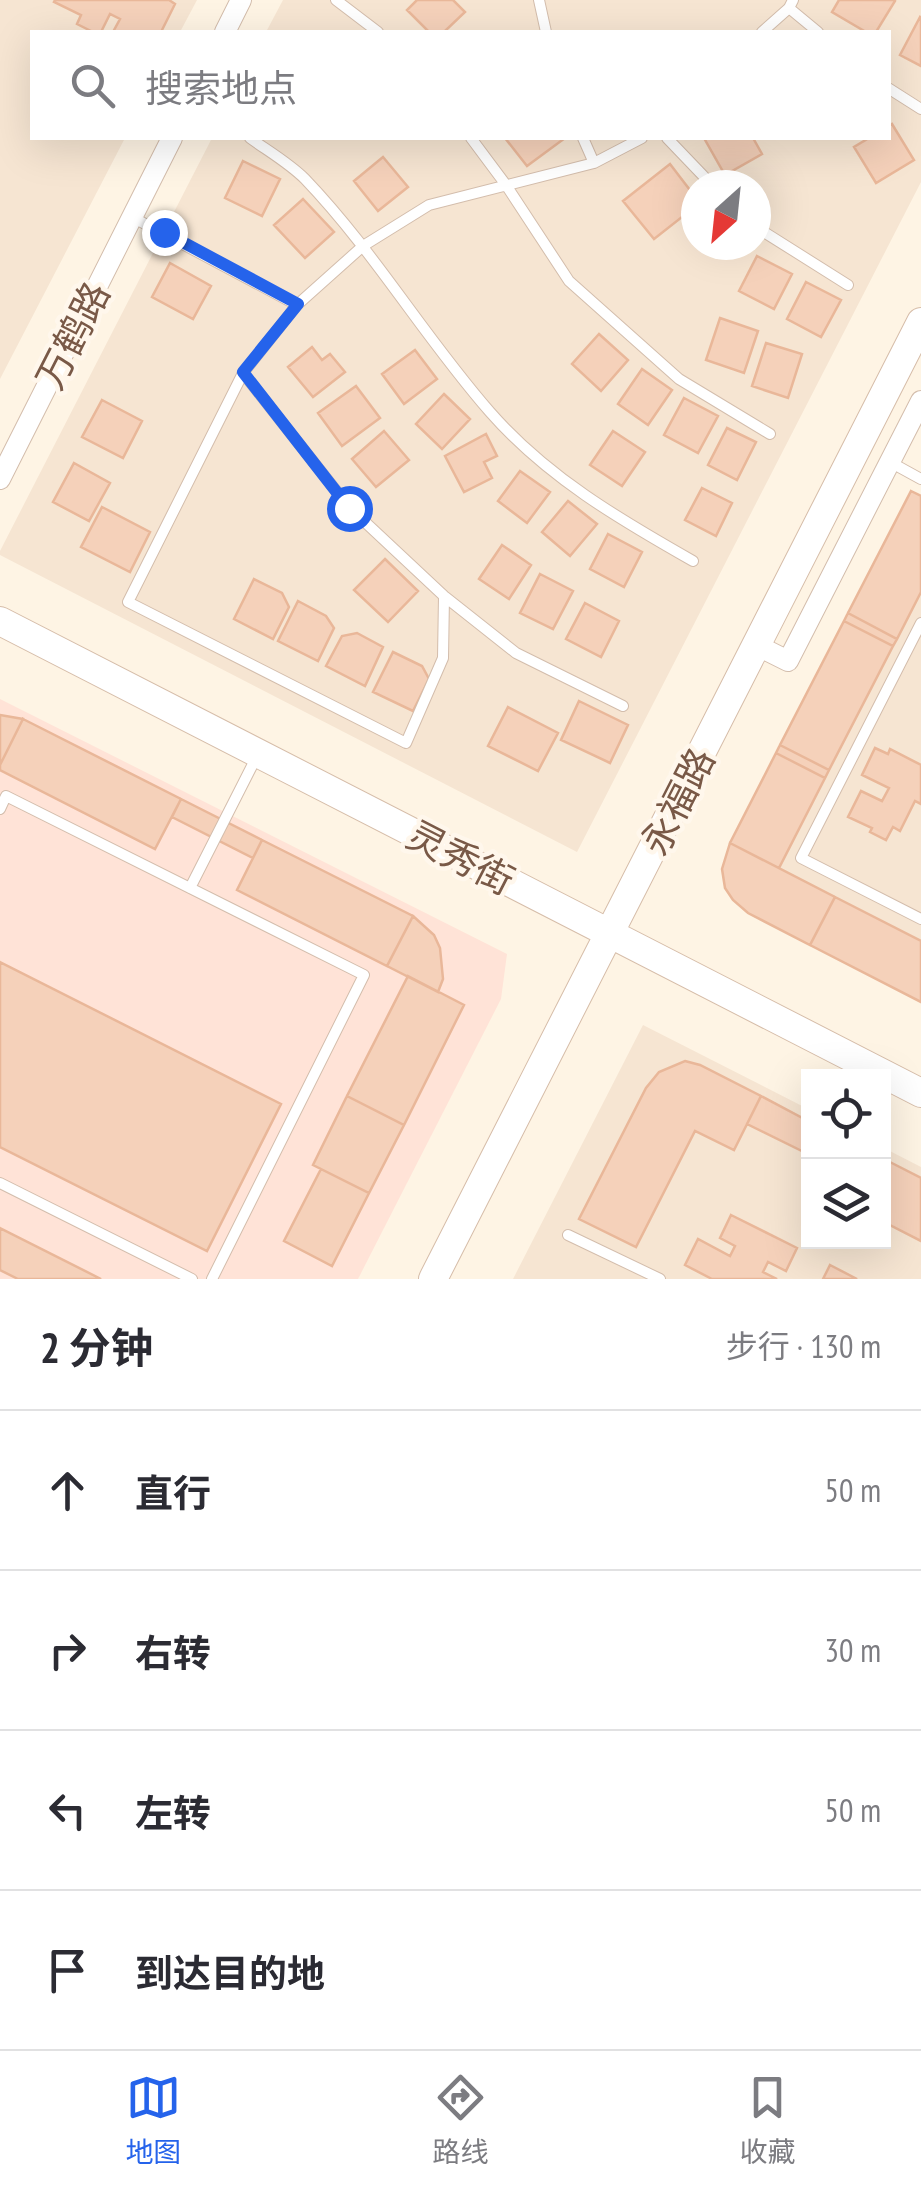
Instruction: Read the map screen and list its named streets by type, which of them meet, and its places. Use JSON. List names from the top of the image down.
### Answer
{
  "streets": {
    "street": ["万鹤路", "永福路", "灵秀街"]
  },
  "crossings": [
    ["永福路", "灵秀街"]
  ],
  "north": "bottom left",
  "page": {
    "search": "搜索地点",
    "heading": ["2 分钟", "步行 · 130 m"],
    "list": [
      ["直行", "50 m"],
      ["右转", "30 m"],
      ["左转", "50 m"],
      "到达目的地"
    ],
    "nav": ["地图", "路线", "收藏"]
  }
}
